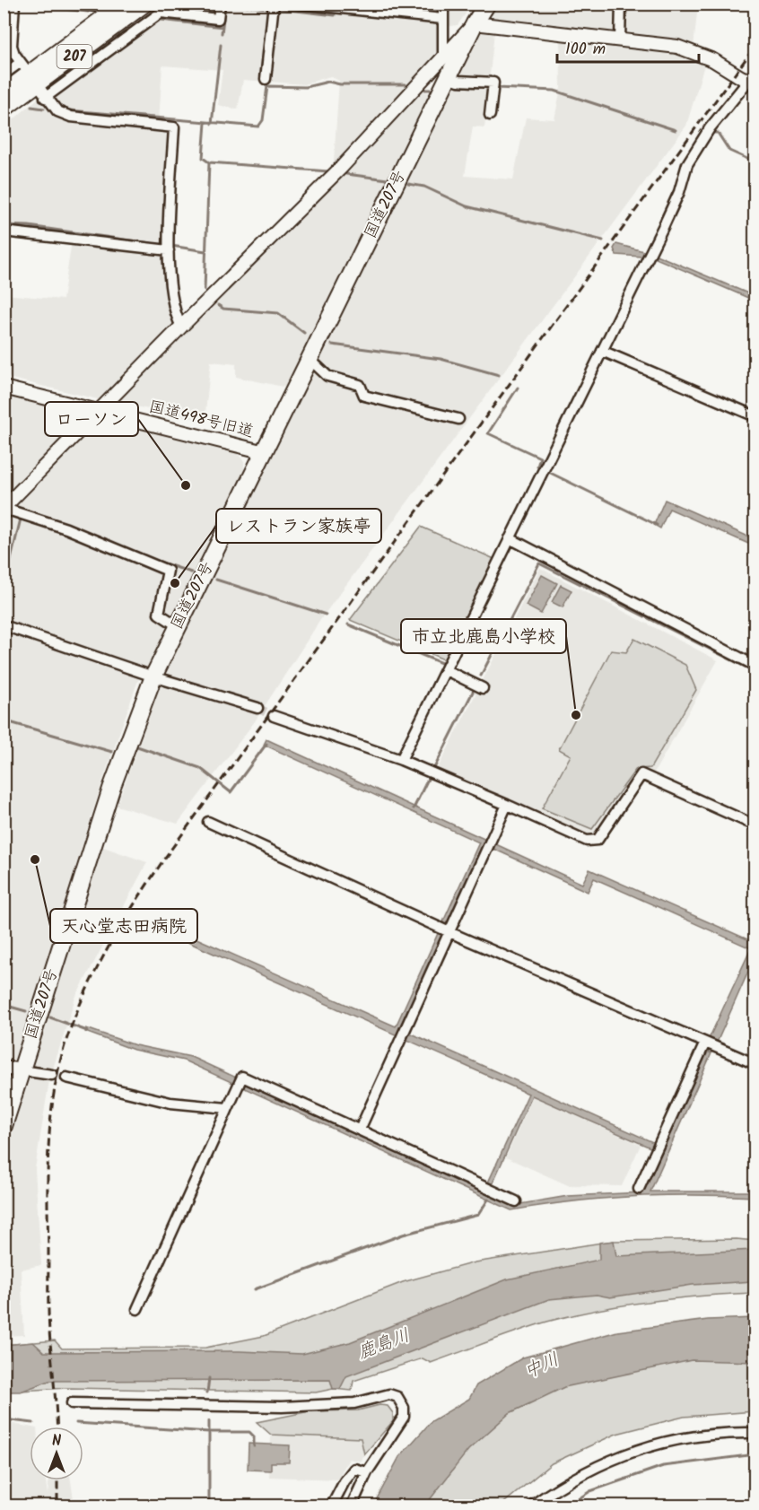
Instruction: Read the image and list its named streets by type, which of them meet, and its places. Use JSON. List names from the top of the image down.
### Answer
{
  "streets": {
    "highway": ["207", "国道207号"],
    "street": ["国道498号旧道"]
  },
  "crossings": [
    ["国道207号", "国道498号旧道"]
  ],
  "water": ["鹿島川", "中川"],
  "places": [
    "ローソン",
    "レストラン家族亭",
    "市立北鹿島小学校",
    "天心堂志田病院"
  ],
  "scale_bar": "100 m",
  "north": "top"
}
